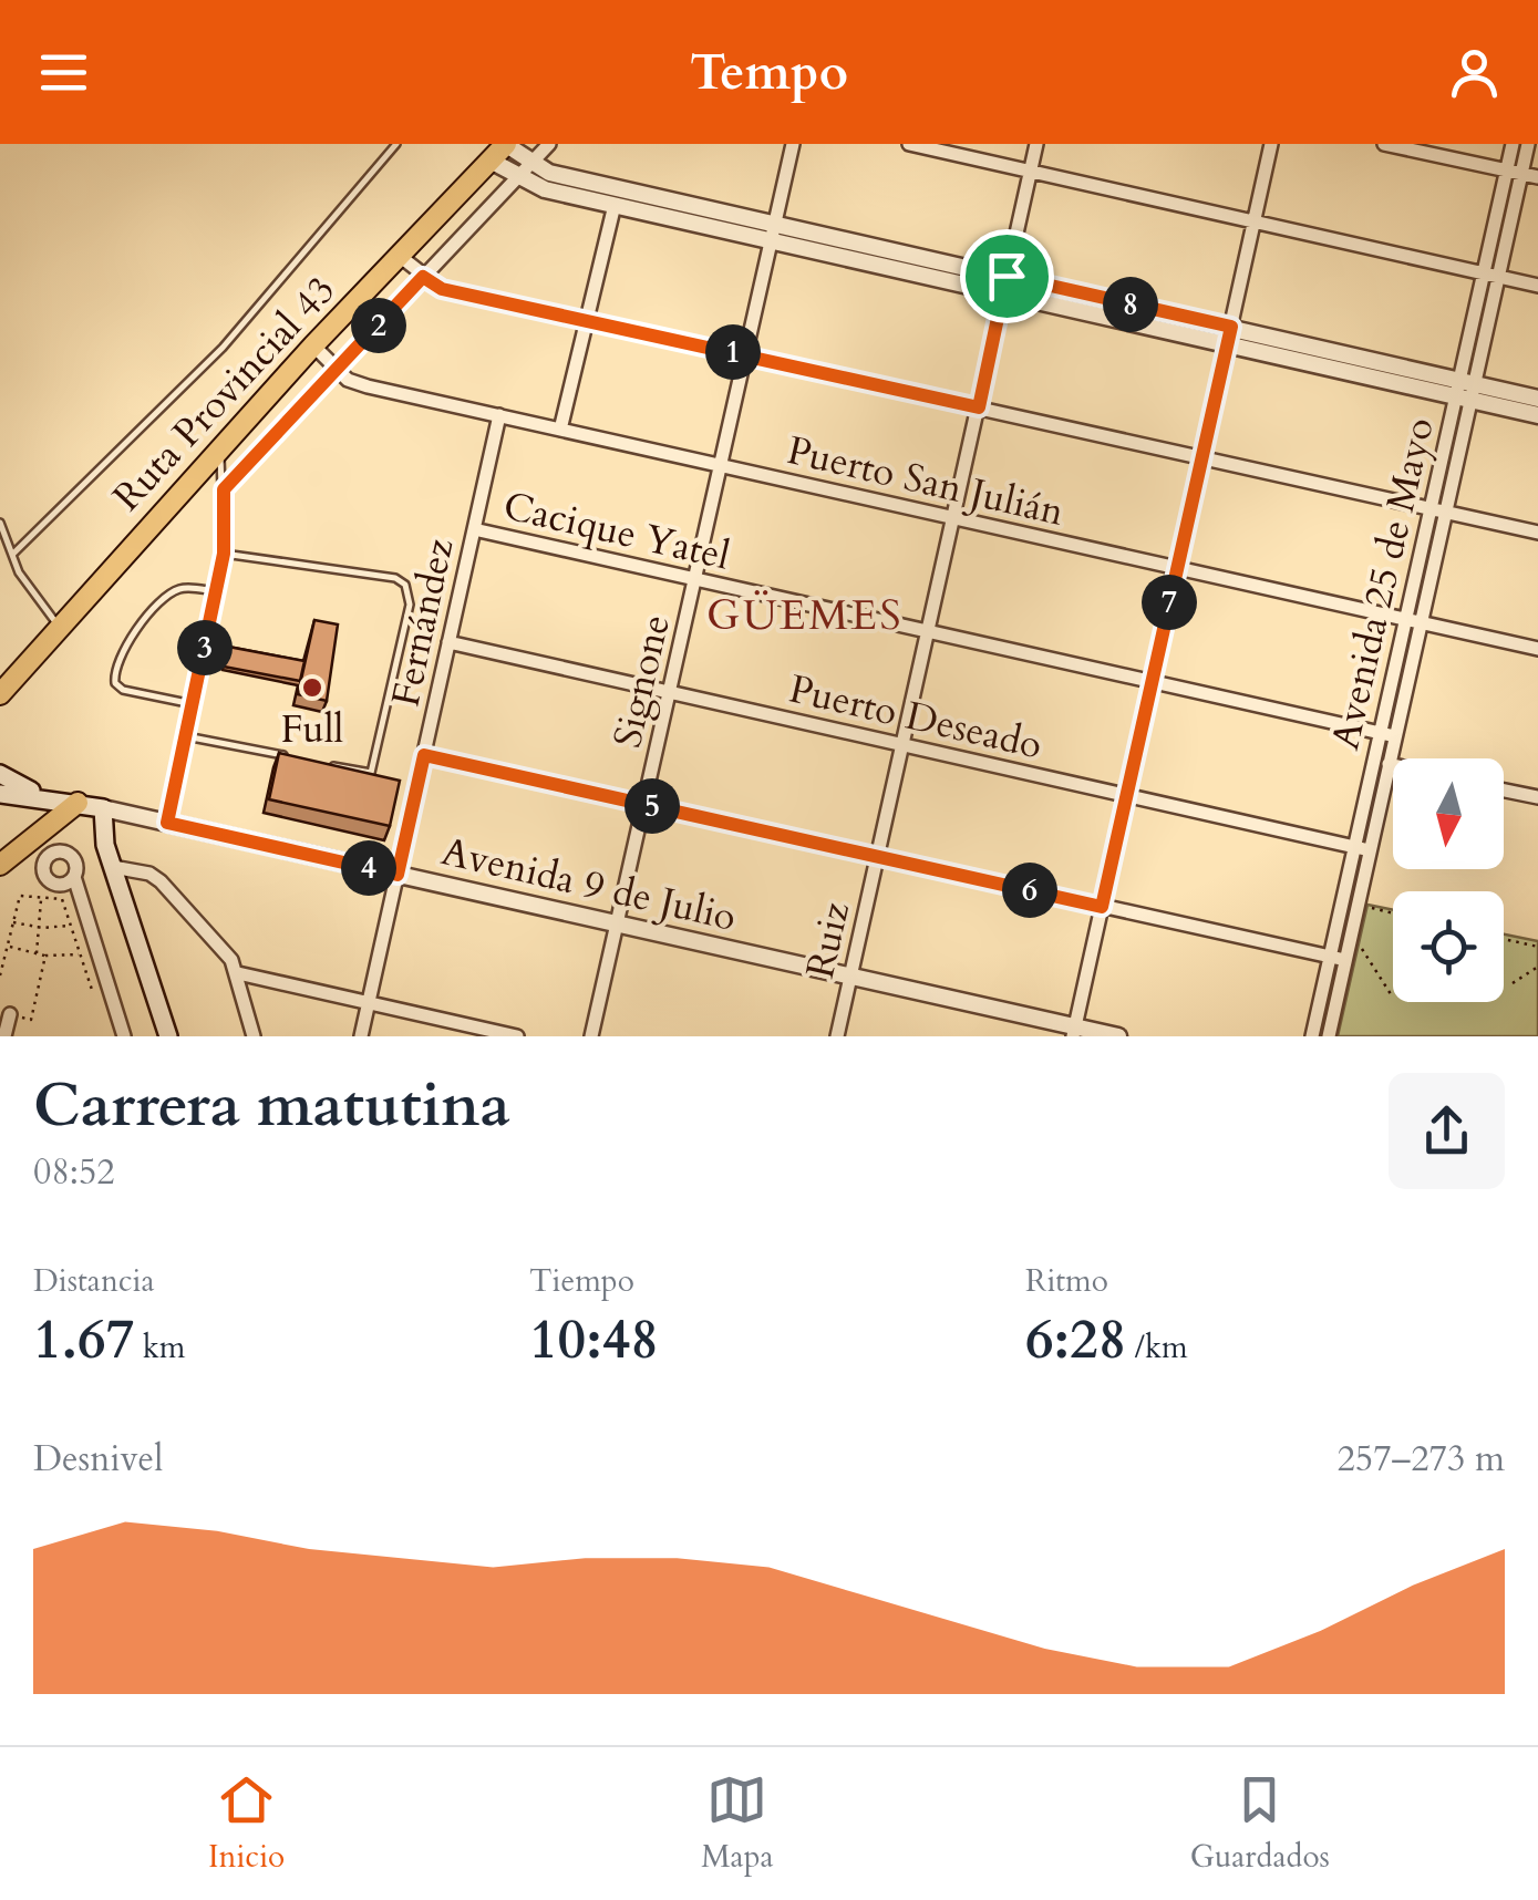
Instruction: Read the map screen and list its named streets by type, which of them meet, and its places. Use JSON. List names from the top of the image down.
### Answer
{
  "streets": {
    "main road": ["Ruta Provincial 43", "Avenida 9 de Julio"],
    "street": [
      "Puerto San Julián",
      "Cacique Yatel",
      "Avenida 25 de Mayo",
      "Fernández",
      "Signone",
      "Puerto Deseado",
      "Ruiz"
    ]
  },
  "crossings": [
    ["Ruta Provincial 43", "Puerto San Julián"],
    ["Puerto San Julián", "Avenida 25 de Mayo"],
    ["Puerto San Julián", "Fernández"],
    ["Puerto San Julián", "Signone"],
    ["Puerto San Julián", "Ruiz"],
    ["Cacique Yatel", "Avenida 25 de Mayo"],
    ["Cacique Yatel", "Fernández"],
    ["Cacique Yatel", "Signone"],
    ["Cacique Yatel", "Ruiz"],
    ["Avenida 25 de Mayo", "Puerto Deseado"],
    ["Fernández", "Puerto Deseado"],
    ["Fernández", "Avenida 9 de Julio"],
    ["Signone", "Puerto Deseado"],
    ["Signone", "Avenida 9 de Julio"],
    ["Puerto Deseado", "Ruiz"],
    ["Avenida 9 de Julio", "Ruiz"]
  ],
  "districts": ["GÜEMES"],
  "places": ["Full"],
  "north": "bottom",
  "page": {
    "header": "Tempo",
    "pins": [
      "8",
      "2",
      "1",
      "7",
      "3",
      "5",
      "4",
      "6"
    ],
    "heading": ["Carrera matutina", "08:52"],
    "stats": [
      ["Distancia", "1.67 km"],
      ["Tiempo", "10:48"],
      ["Ritmo", "6:28 /km"]
    ],
    "chart": ["Desnivel", "257–273 m"],
    "tabs": ["Inicio", "Mapa", "Guardados"]
  }
}
